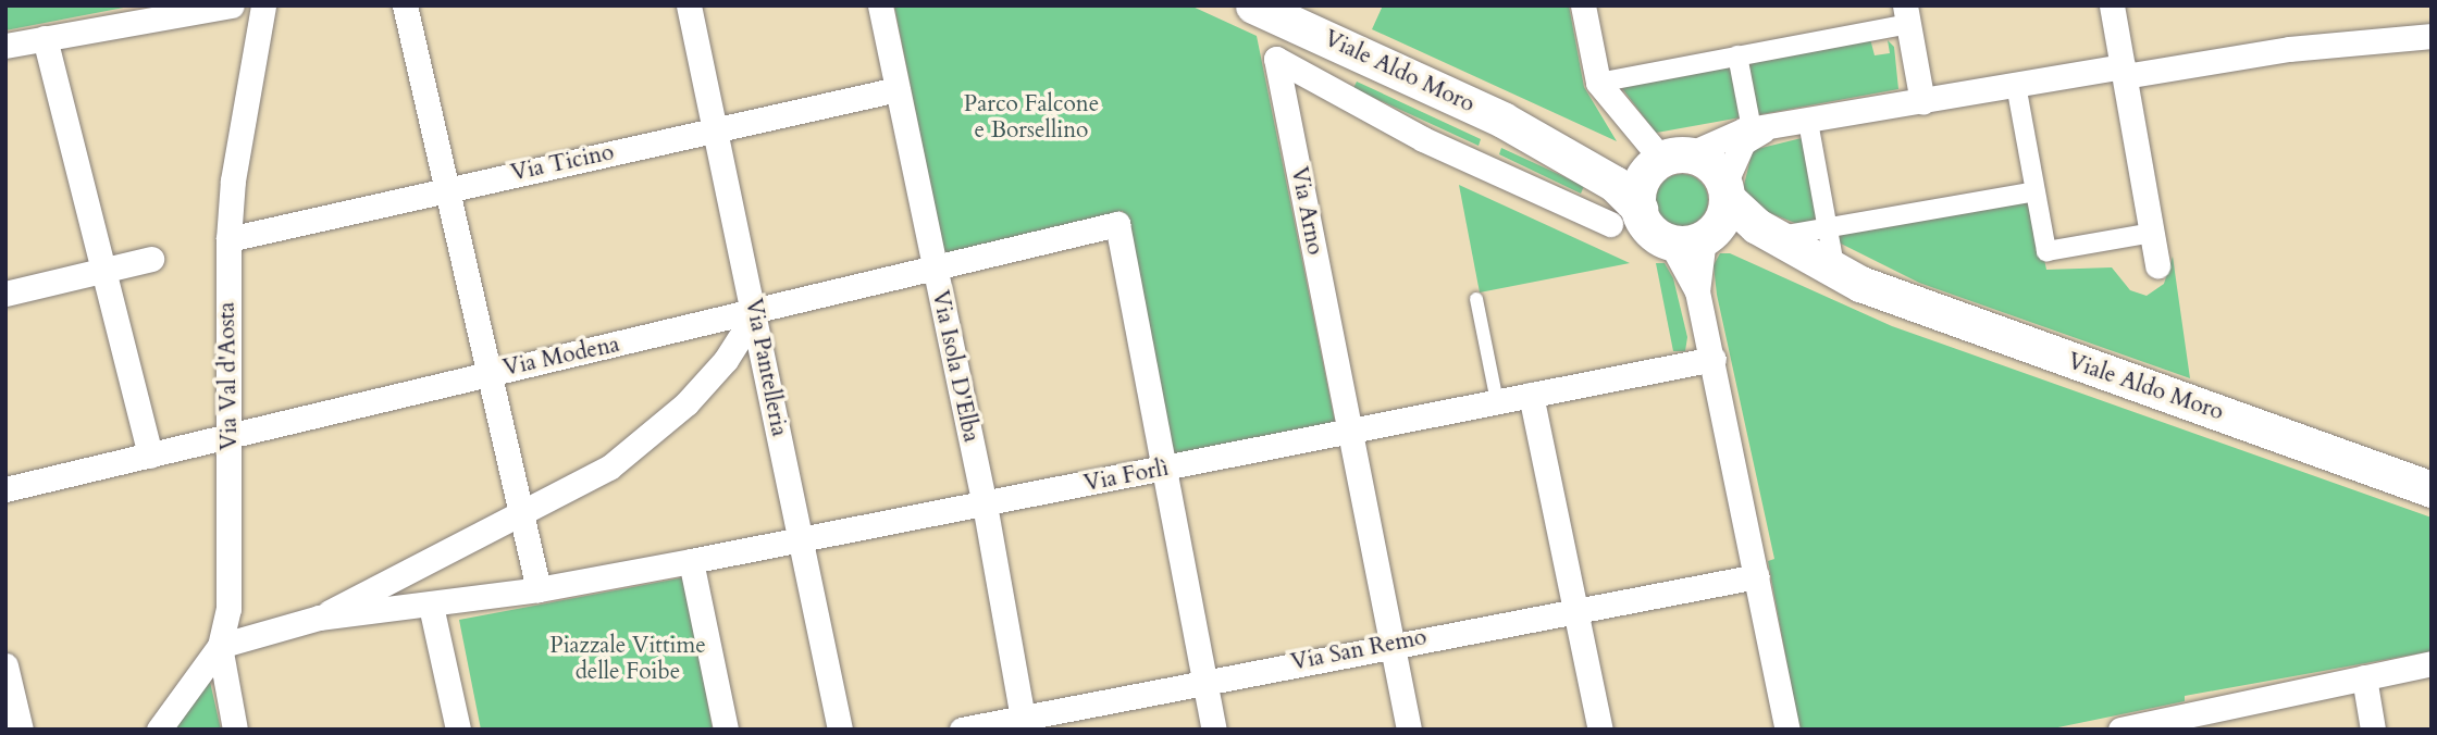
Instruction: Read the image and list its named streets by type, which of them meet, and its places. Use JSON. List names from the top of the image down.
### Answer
{
  "streets": {
    "main road": ["Viale Aldo Moro"],
    "street": [
      "Via Ticino",
      "Via Arno",
      "Via Modena",
      "Via Isola D'Elba",
      "Via Pantelleria",
      "Via Val d'Aosta",
      "Via Forlì",
      "Via San Remo"
    ]
  },
  "crossings": [
    ["Viale Aldo Moro", "Via Arno"],
    ["Via Ticino", "Via Isola D'Elba"],
    ["Via Ticino", "Via Pantelleria"],
    ["Via Ticino", "Via Val d'Aosta"],
    ["Via Arno", "Via Forlì"],
    ["Via Arno", "Via San Remo"],
    ["Via Modena", "Via Isola D'Elba"],
    ["Via Modena", "Via Pantelleria"],
    ["Via Modena", "Via Val d'Aosta"],
    ["Via Modena", "Via Forlì"],
    ["Via Isola D'Elba", "Via Forlì"],
    ["Via Isola D'Elba", "Via San Remo"],
    ["Via Pantelleria", "Via Forlì"]
  ],
  "parks": ["Parco Falcone e Borsellino", "Piazzale Vittime delle Foibe"]
}
